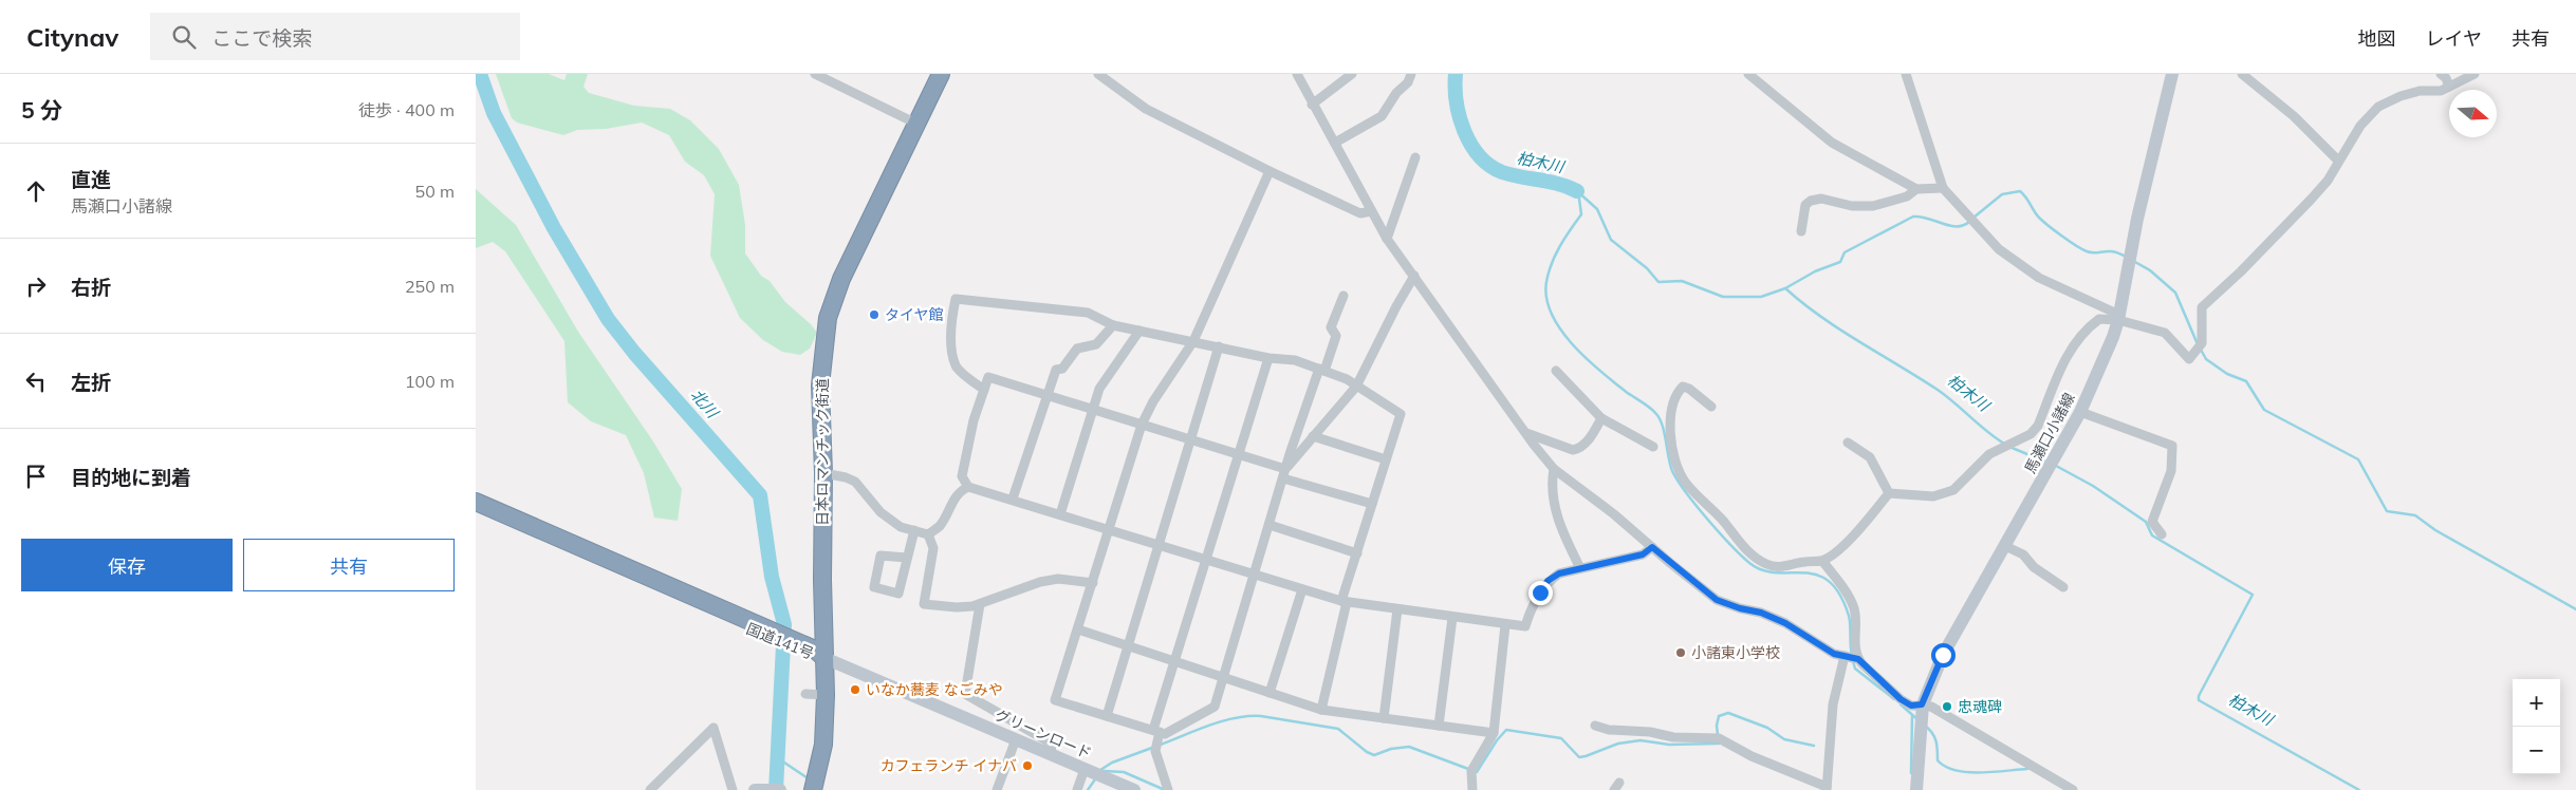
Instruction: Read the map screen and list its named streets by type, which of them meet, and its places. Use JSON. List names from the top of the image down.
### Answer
{
  "streets": {
    "highway": ["日本ロマンチック街道", "国道141号"],
    "main road": ["馬瀬口小諸線", "グリーンロード"]
  },
  "crossings": [
    ["日本ロマンチック街道", "国道141号"],
    ["日本ロマンチック街道", "グリーンロード"],
    ["国道141号", "グリーンロード"]
  ],
  "water": ["柏木川", "北川"],
  "places": [
    "タイヤ館",
    "小諸東小学校",
    "いなか蕎麦 なごみや",
    "忠魂碑",
    "カフェランチ イナバ"
  ],
  "north": "right",
  "page": {
    "header": "Citynav",
    "search": "ここで検索",
    "nav": ["地図", "レイヤ", "共有"],
    "heading": ["5 分", "徒歩 · 400 m"],
    "list": [
      ["直進", "馬瀬口小諸線", "50 m"],
      ["右折", "250 m"],
      ["左折", "100 m"],
      "目的地に到着"
    ],
    "buttons": ["保存", "共有"],
    "map_buttons": ["+", "−"]
  }
}
